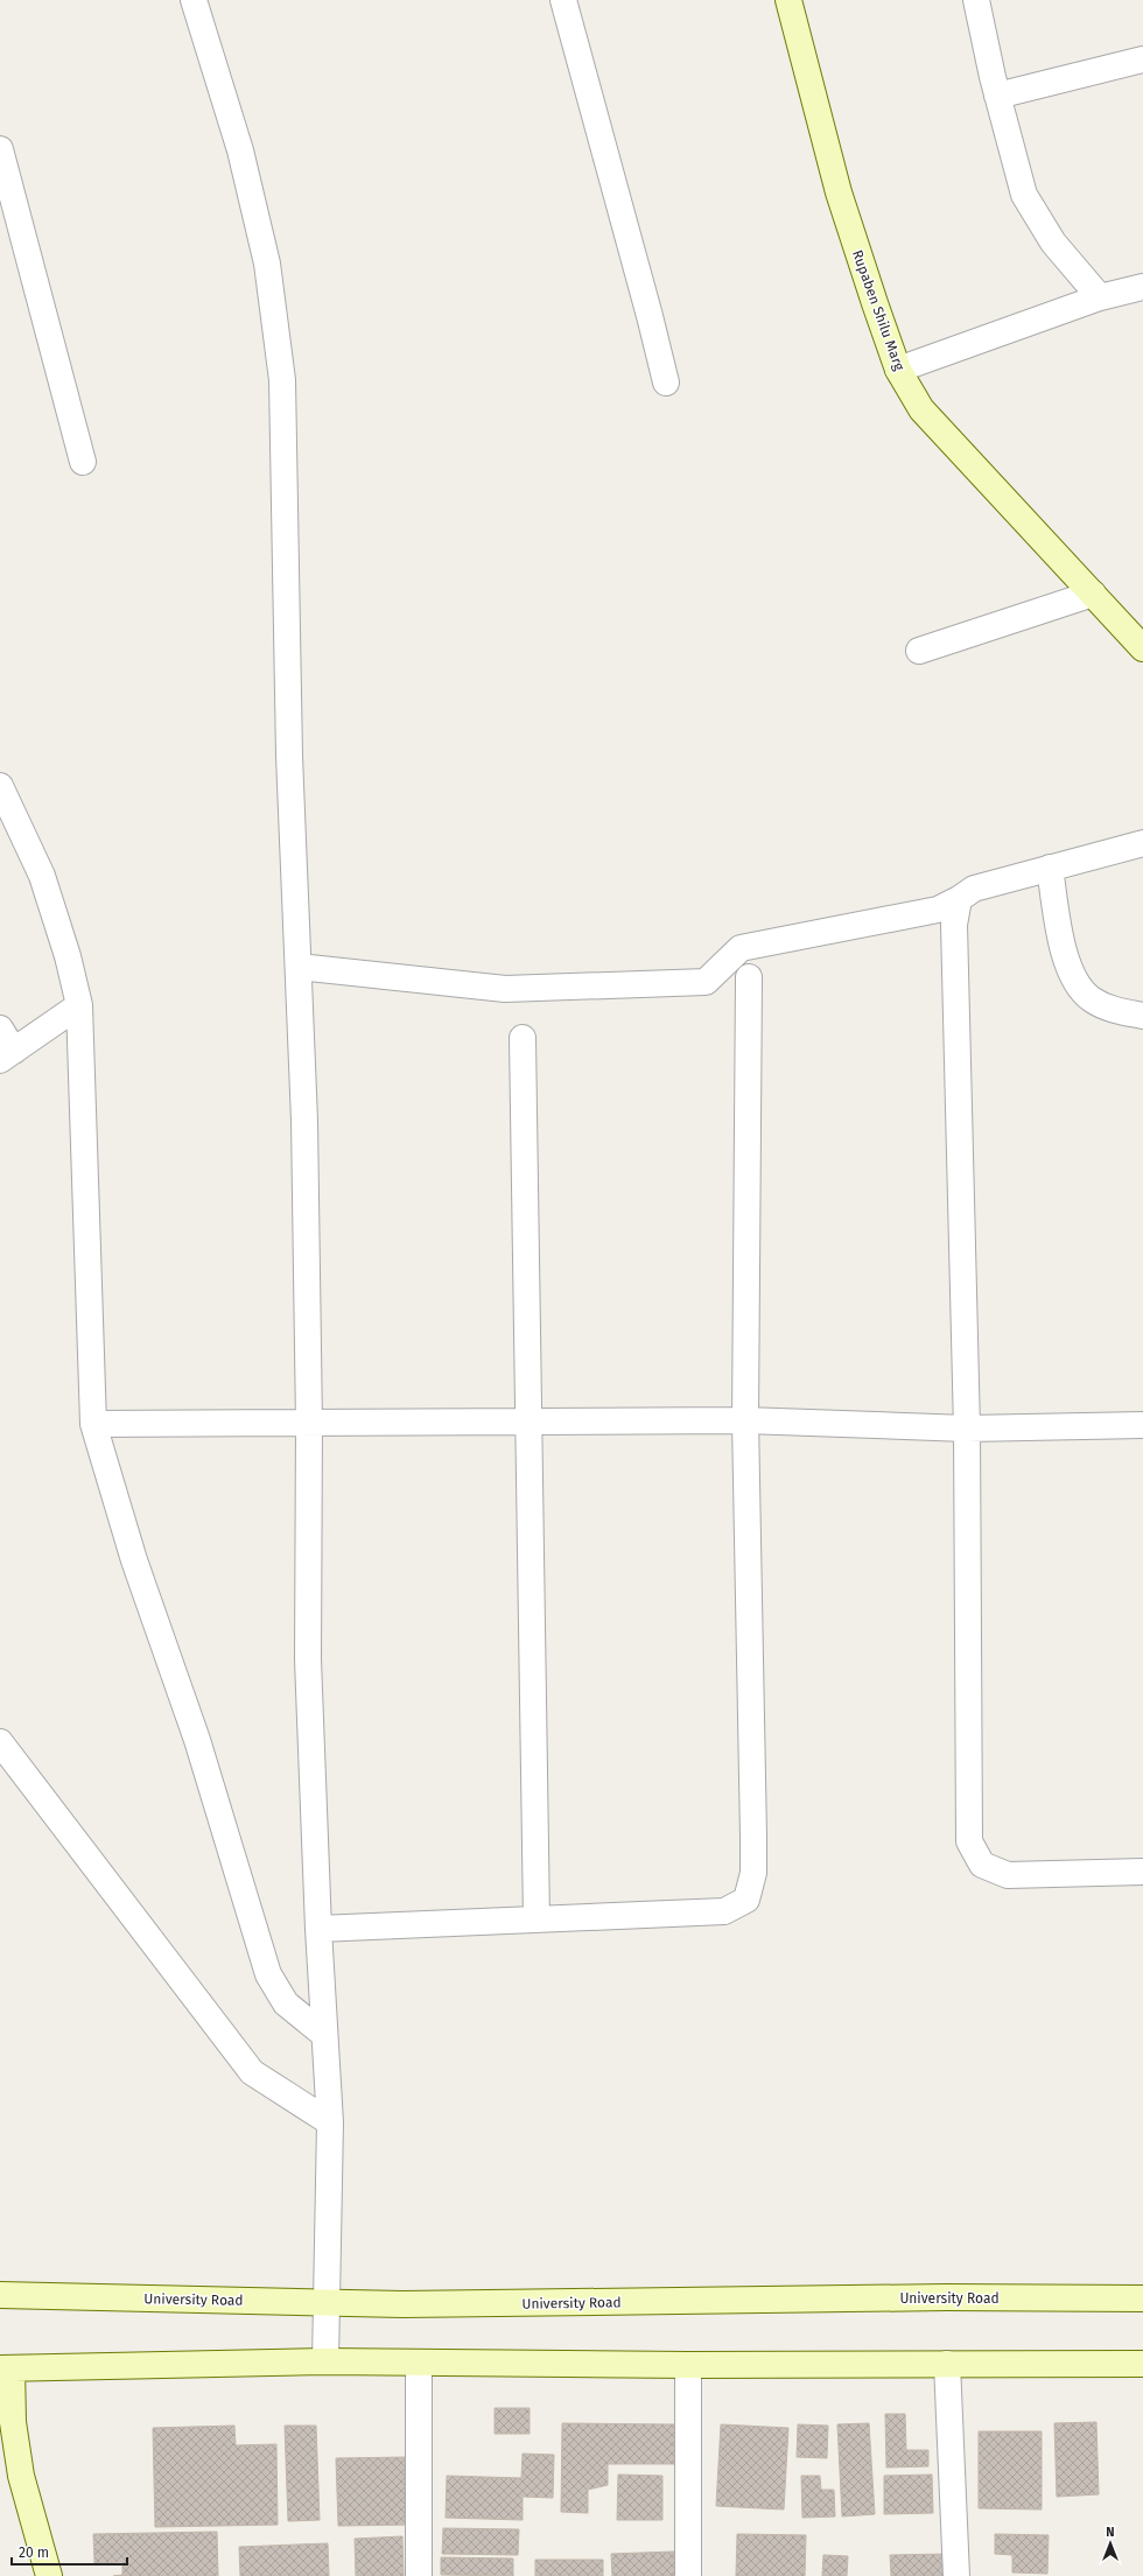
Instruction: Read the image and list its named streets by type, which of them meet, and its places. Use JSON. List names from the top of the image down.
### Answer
{
  "streets": {
    "street": ["Rupaben Shilu Marg", "University Road"]
  },
  "scale_bar": "20 m",
  "north": "top"
}
